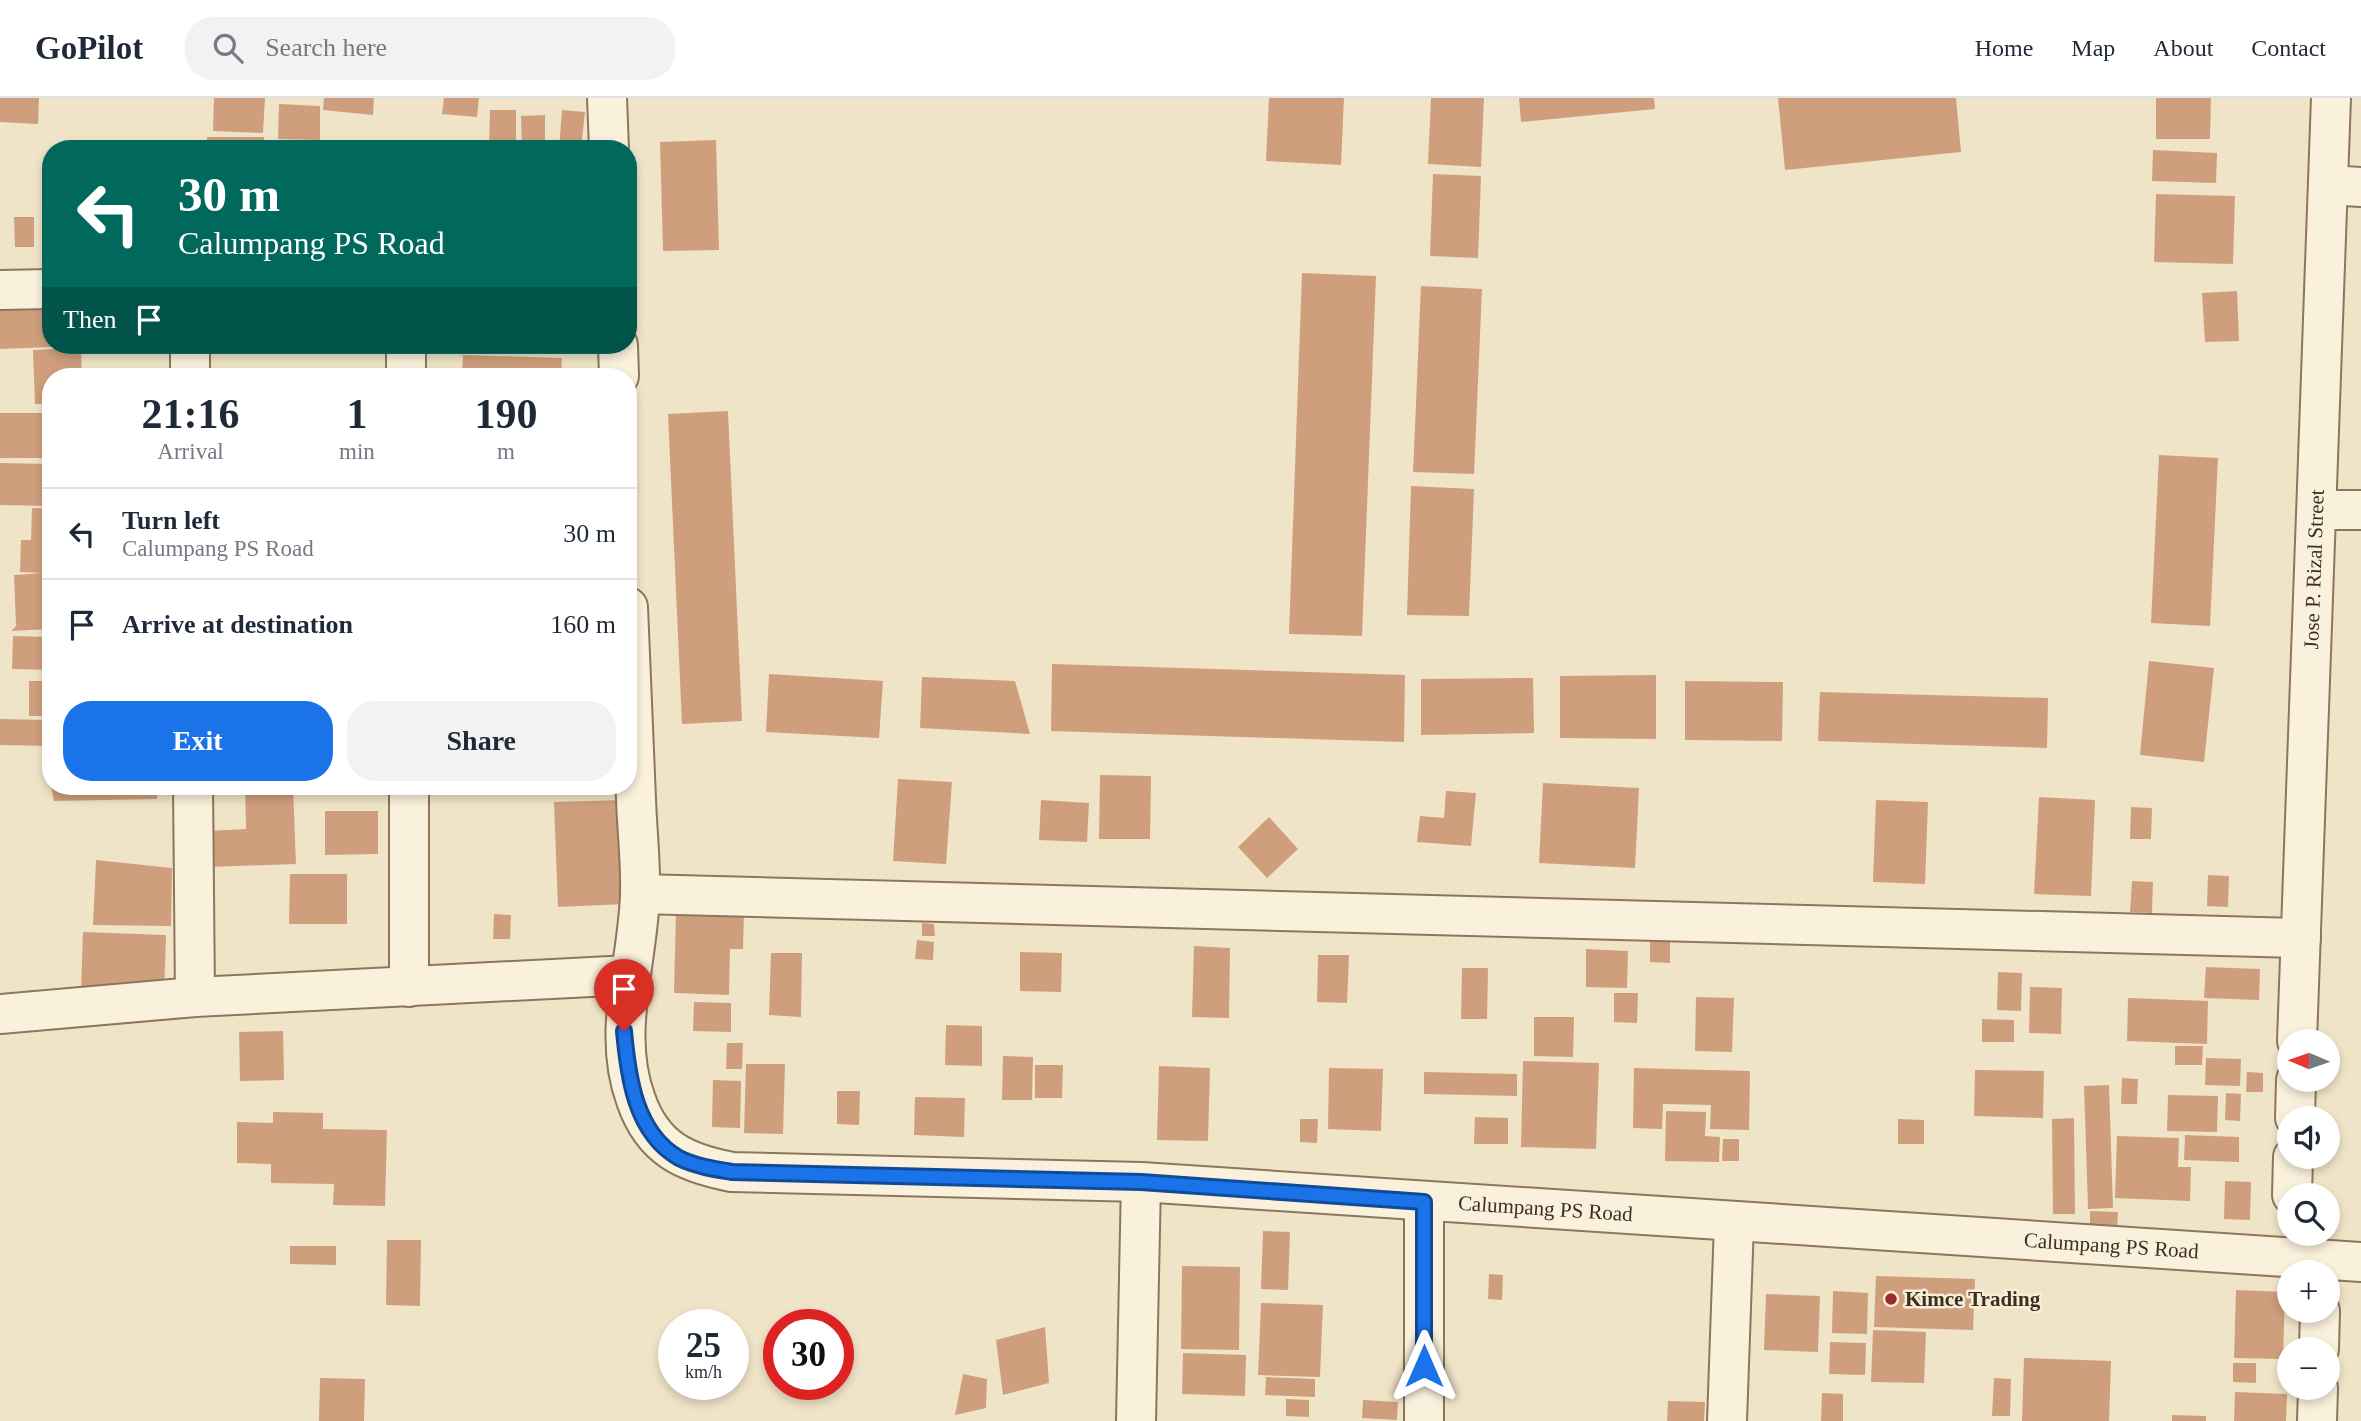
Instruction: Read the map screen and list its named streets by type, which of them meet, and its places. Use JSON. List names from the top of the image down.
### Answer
{
  "streets": {
    "street": ["Jose P. Rizal Street", "Calumpang PS Road"]
  },
  "places": ["Kimce Trading"],
  "north": "left",
  "page": {
    "header": "GoPilot",
    "search": "Search here",
    "nav": [
      "Home",
      "Map",
      "About",
      "Contact"
    ],
    "turn": ["30 m", "Calumpang PS Road"],
    "then": "Then",
    "eta": [
      "21:16",
      "Arrival",
      "1",
      "min",
      "190",
      "m"
    ],
    "list": [
      {
        "name": "Turn left",
        "note": "Calumpang PS Road",
        "value": "30 m"
      },
      {
        "name": "Arrive at destination",
        "value": "160 m"
      }
    ],
    "buttons": ["Exit", "Share"],
    "map_buttons": ["+", "−"],
    "speed": "25 km/h",
    "limit": "30"
  }
}
